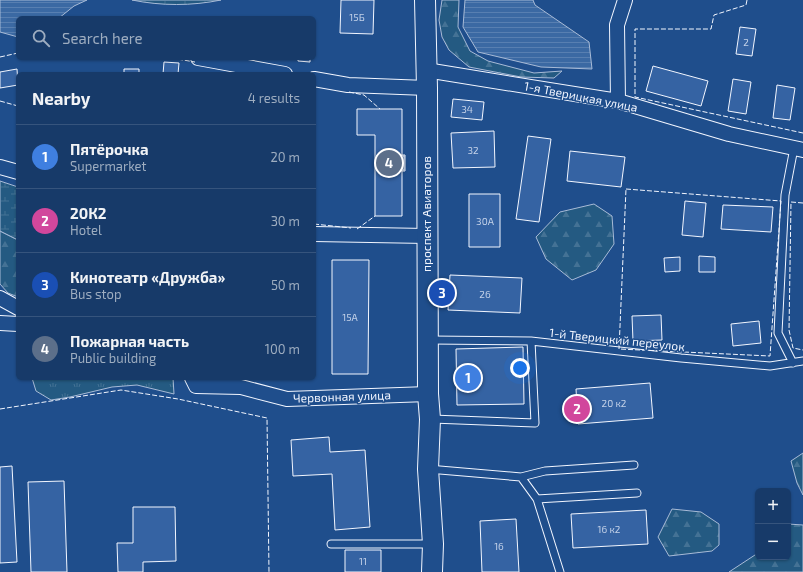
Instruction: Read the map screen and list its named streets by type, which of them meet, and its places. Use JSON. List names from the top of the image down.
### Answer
{
  "streets": {
    "street": ["1-я Тверицкая улица", "проспект Авиаторов", "Червонная улица"],
    "lane": ["1-й Тверицкий переулок"]
  },
  "crossings": [
    ["1-я Тверицкая улица", "проспект Авиаторов"],
    ["проспект Авиаторов", "1-й Тверицкий переулок"],
    ["проспект Авиаторов", "Червонная улица"]
  ],
  "house_numbers": [
    "15Б",
    "2",
    "34",
    "32",
    "30А",
    "26",
    "15А",
    "20 к2",
    "16 к2",
    "16",
    "11"
  ],
  "page": {
    "search": "Search here",
    "heading": ["Nearby", "4 results"],
    "list": [
      {
        "mark": "1",
        "name": "Пятёрочка",
        "note": "Supermarket",
        "value": "20 m"
      },
      {
        "mark": "2",
        "name": "20К2",
        "note": "Hotel",
        "value": "30 m"
      },
      {
        "mark": "3",
        "name": "Кинотеатр «Дружба»",
        "note": "Bus stop",
        "value": "50 m"
      },
      {
        "mark": "4",
        "name": "Пожарная часть",
        "note": "Public building",
        "value": "100 m"
      }
    ],
    "pins": [
      "4",
      "3",
      "1",
      "2"
    ],
    "map_buttons": ["+", "−"]
  }
}
